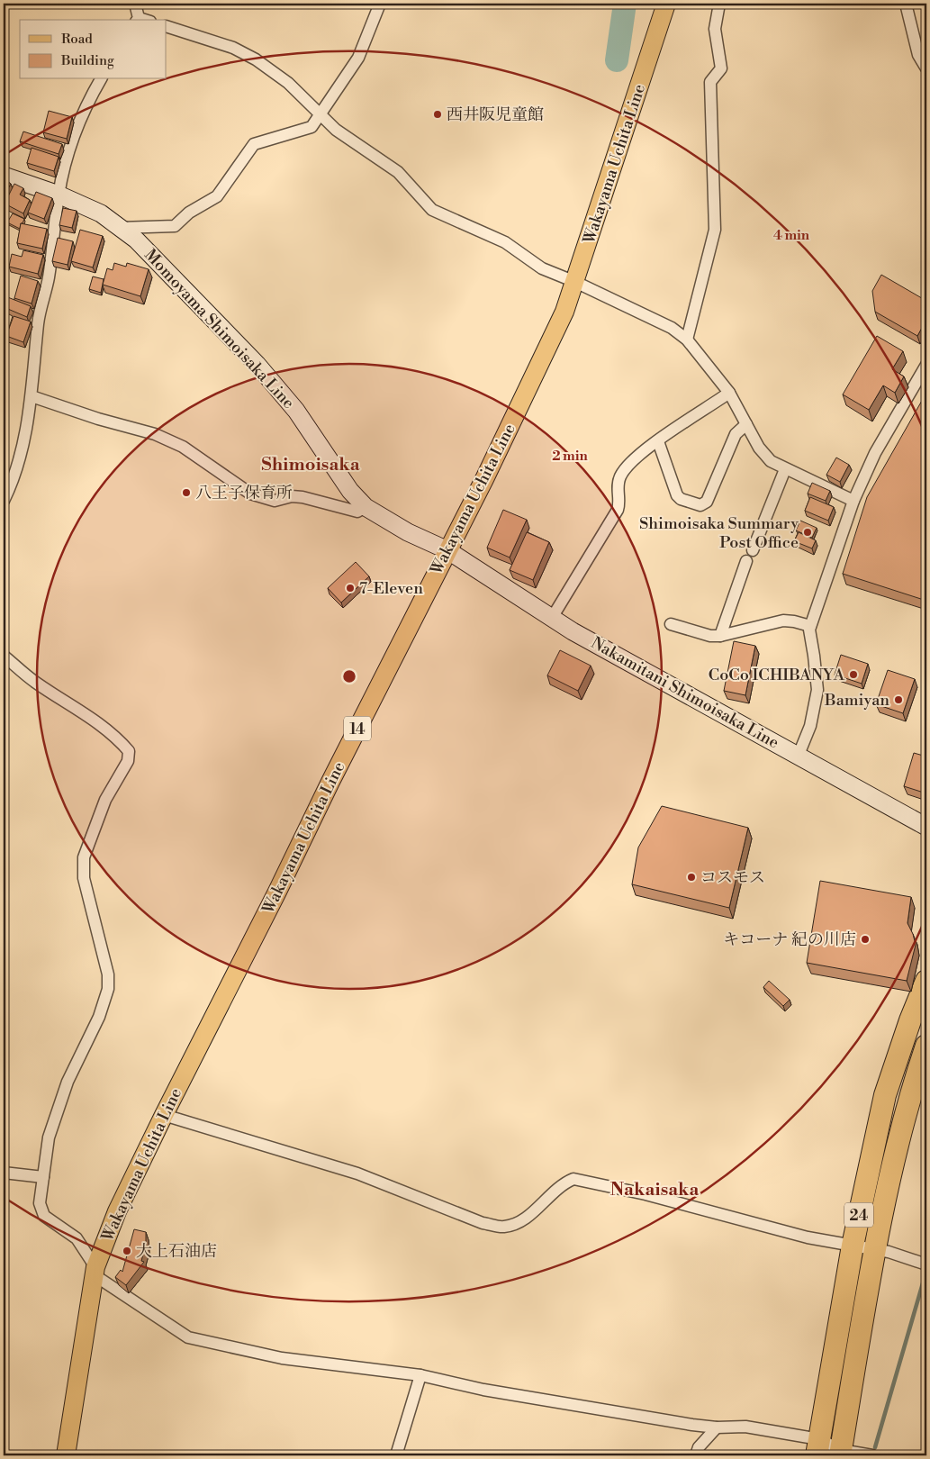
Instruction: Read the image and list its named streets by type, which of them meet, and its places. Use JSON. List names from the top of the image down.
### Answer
{
  "streets": {
    "highway": ["24"],
    "main road": [
      "Wakayama Uchita Line",
      "Momoyama Shimoisaka Line",
      "Nakamitani Shimoisaka Line",
      "14"
    ]
  },
  "crossings": [
    ["Wakayama Uchita Line", "Momoyama Shimoisaka Line"],
    ["Wakayama Uchita Line", "Nakamitani Shimoisaka Line"],
    ["Momoyama Shimoisaka Line", "Nakamitani Shimoisaka Line"]
  ],
  "districts": ["Shimoisaka", "Nakaisaka"],
  "places": [
    "西井阪児童館",
    "八王子保育所",
    "Shimoisaka Summary Post Office",
    "7-Eleven",
    "CoCo ICHIBANYA",
    "Bamiyan",
    "コスモス",
    "キコーナ 紀の川店",
    "大上石油店"
  ],
  "legend": ["Road", "Building"],
  "rings": ["4 min", "2 min"]
}
